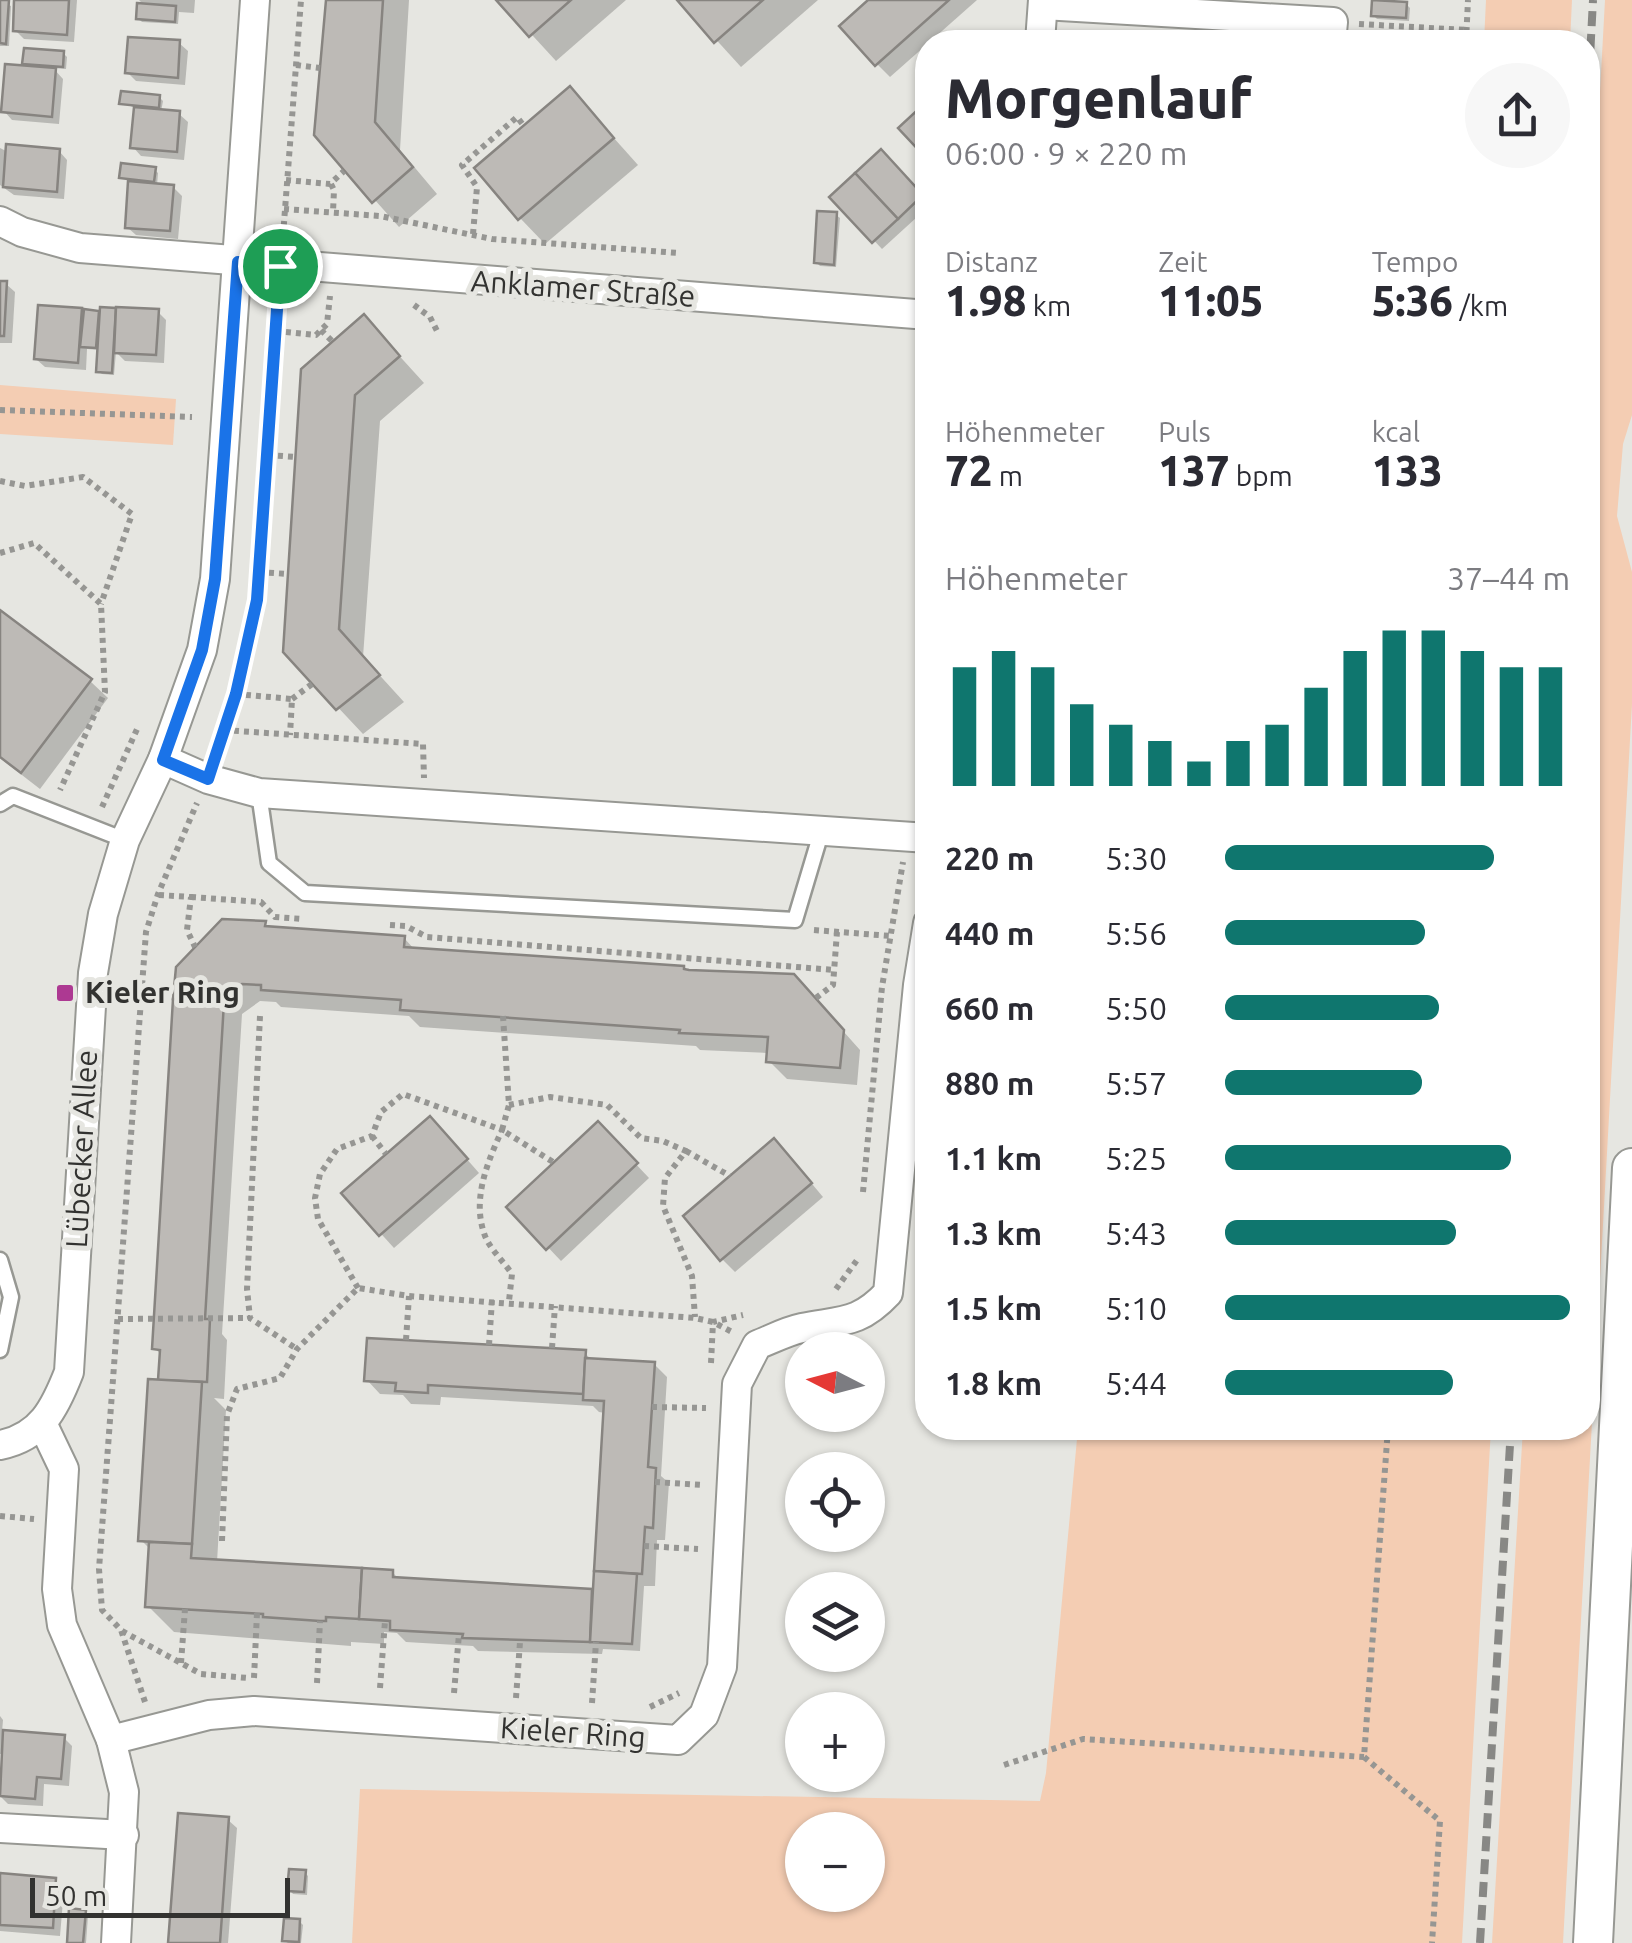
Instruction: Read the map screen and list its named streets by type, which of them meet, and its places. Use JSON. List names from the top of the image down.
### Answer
{
  "streets": {
    "street": ["Anklamer Straße", "Lübecker Allee", "Kieler Ring"]
  },
  "crossings": [
    ["Anklamer Straße", "Lübecker Allee"]
  ],
  "places": {
    "transit": ["Kieler Ring"]
  },
  "scale_bar": "50 m",
  "north": "left",
  "page": {
    "heading": ["Morgenlauf", "06:00 · 9 × 220 m"],
    "stats": [
      ["Distanz", "1.98 km"],
      ["Zeit", "11:05"],
      ["Tempo", "5:36 /km"],
      ["Höhenmeter", "72 m"],
      ["Puls", "137 bpm"],
      ["kcal", "133"]
    ],
    "chart": ["Höhenmeter", "37–44 m"],
    "list": [
      {
        "name": "220 m",
        "note": "5:30"
      },
      {
        "name": "440 m",
        "note": "5:56"
      },
      {
        "name": "660 m",
        "note": "5:50"
      },
      {
        "name": "880 m",
        "note": "5:57"
      },
      {
        "name": "1.1 km",
        "note": "5:25"
      },
      {
        "name": "1.3 km",
        "note": "5:43"
      },
      {
        "name": "1.5 km",
        "note": "5:10"
      },
      {
        "name": "1.8 km",
        "note": "5:44"
      }
    ],
    "map_buttons": ["+", "−"],
    "scale": "50 m"
  }
}
